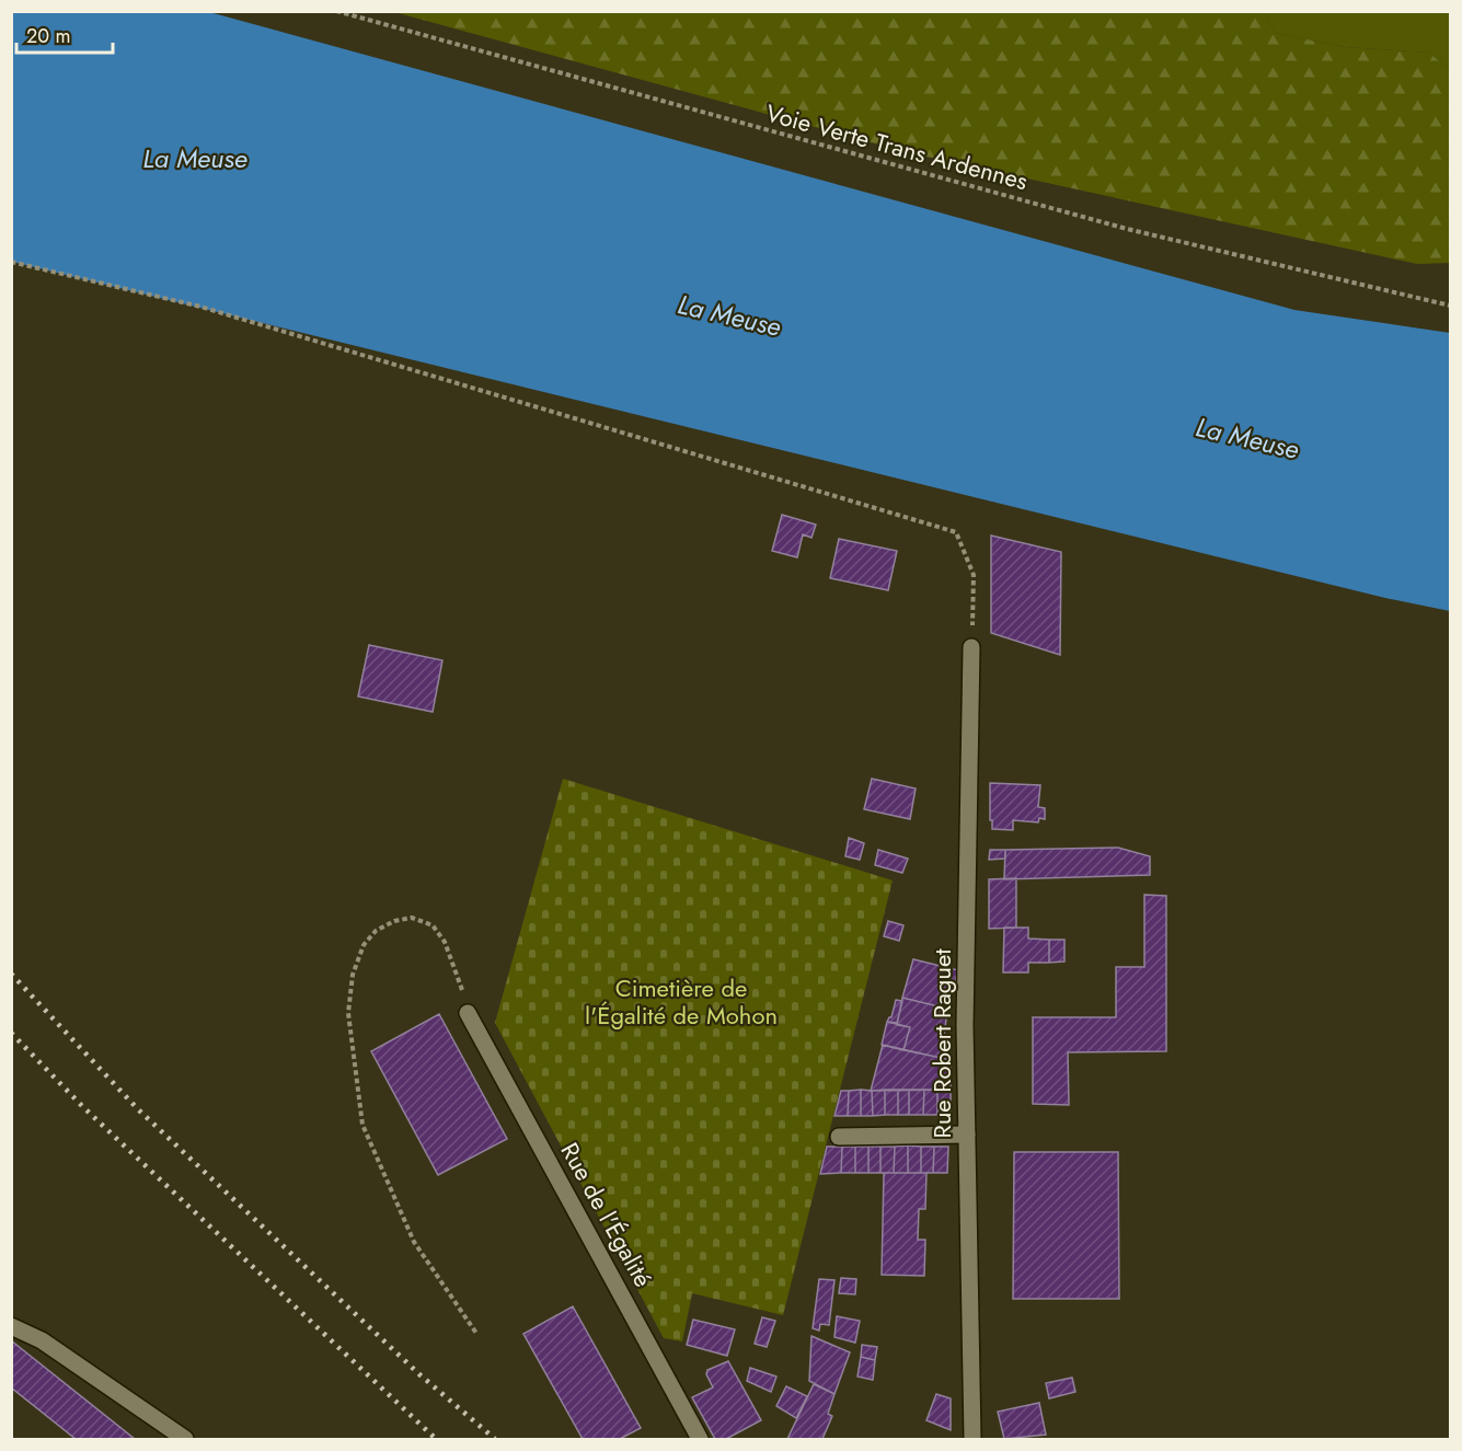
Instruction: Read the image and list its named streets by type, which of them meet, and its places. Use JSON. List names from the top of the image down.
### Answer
{
  "streets": {
    "street": ["Rue Robert Raguet", "Rue de l'Égalité"],
    "path": ["Voie Verte Trans Ardennes"]
  },
  "water": ["La Meuse"],
  "parks": ["Cimetière de l'Égalité de Mohon"],
  "scale_bar": "20 m"
}
